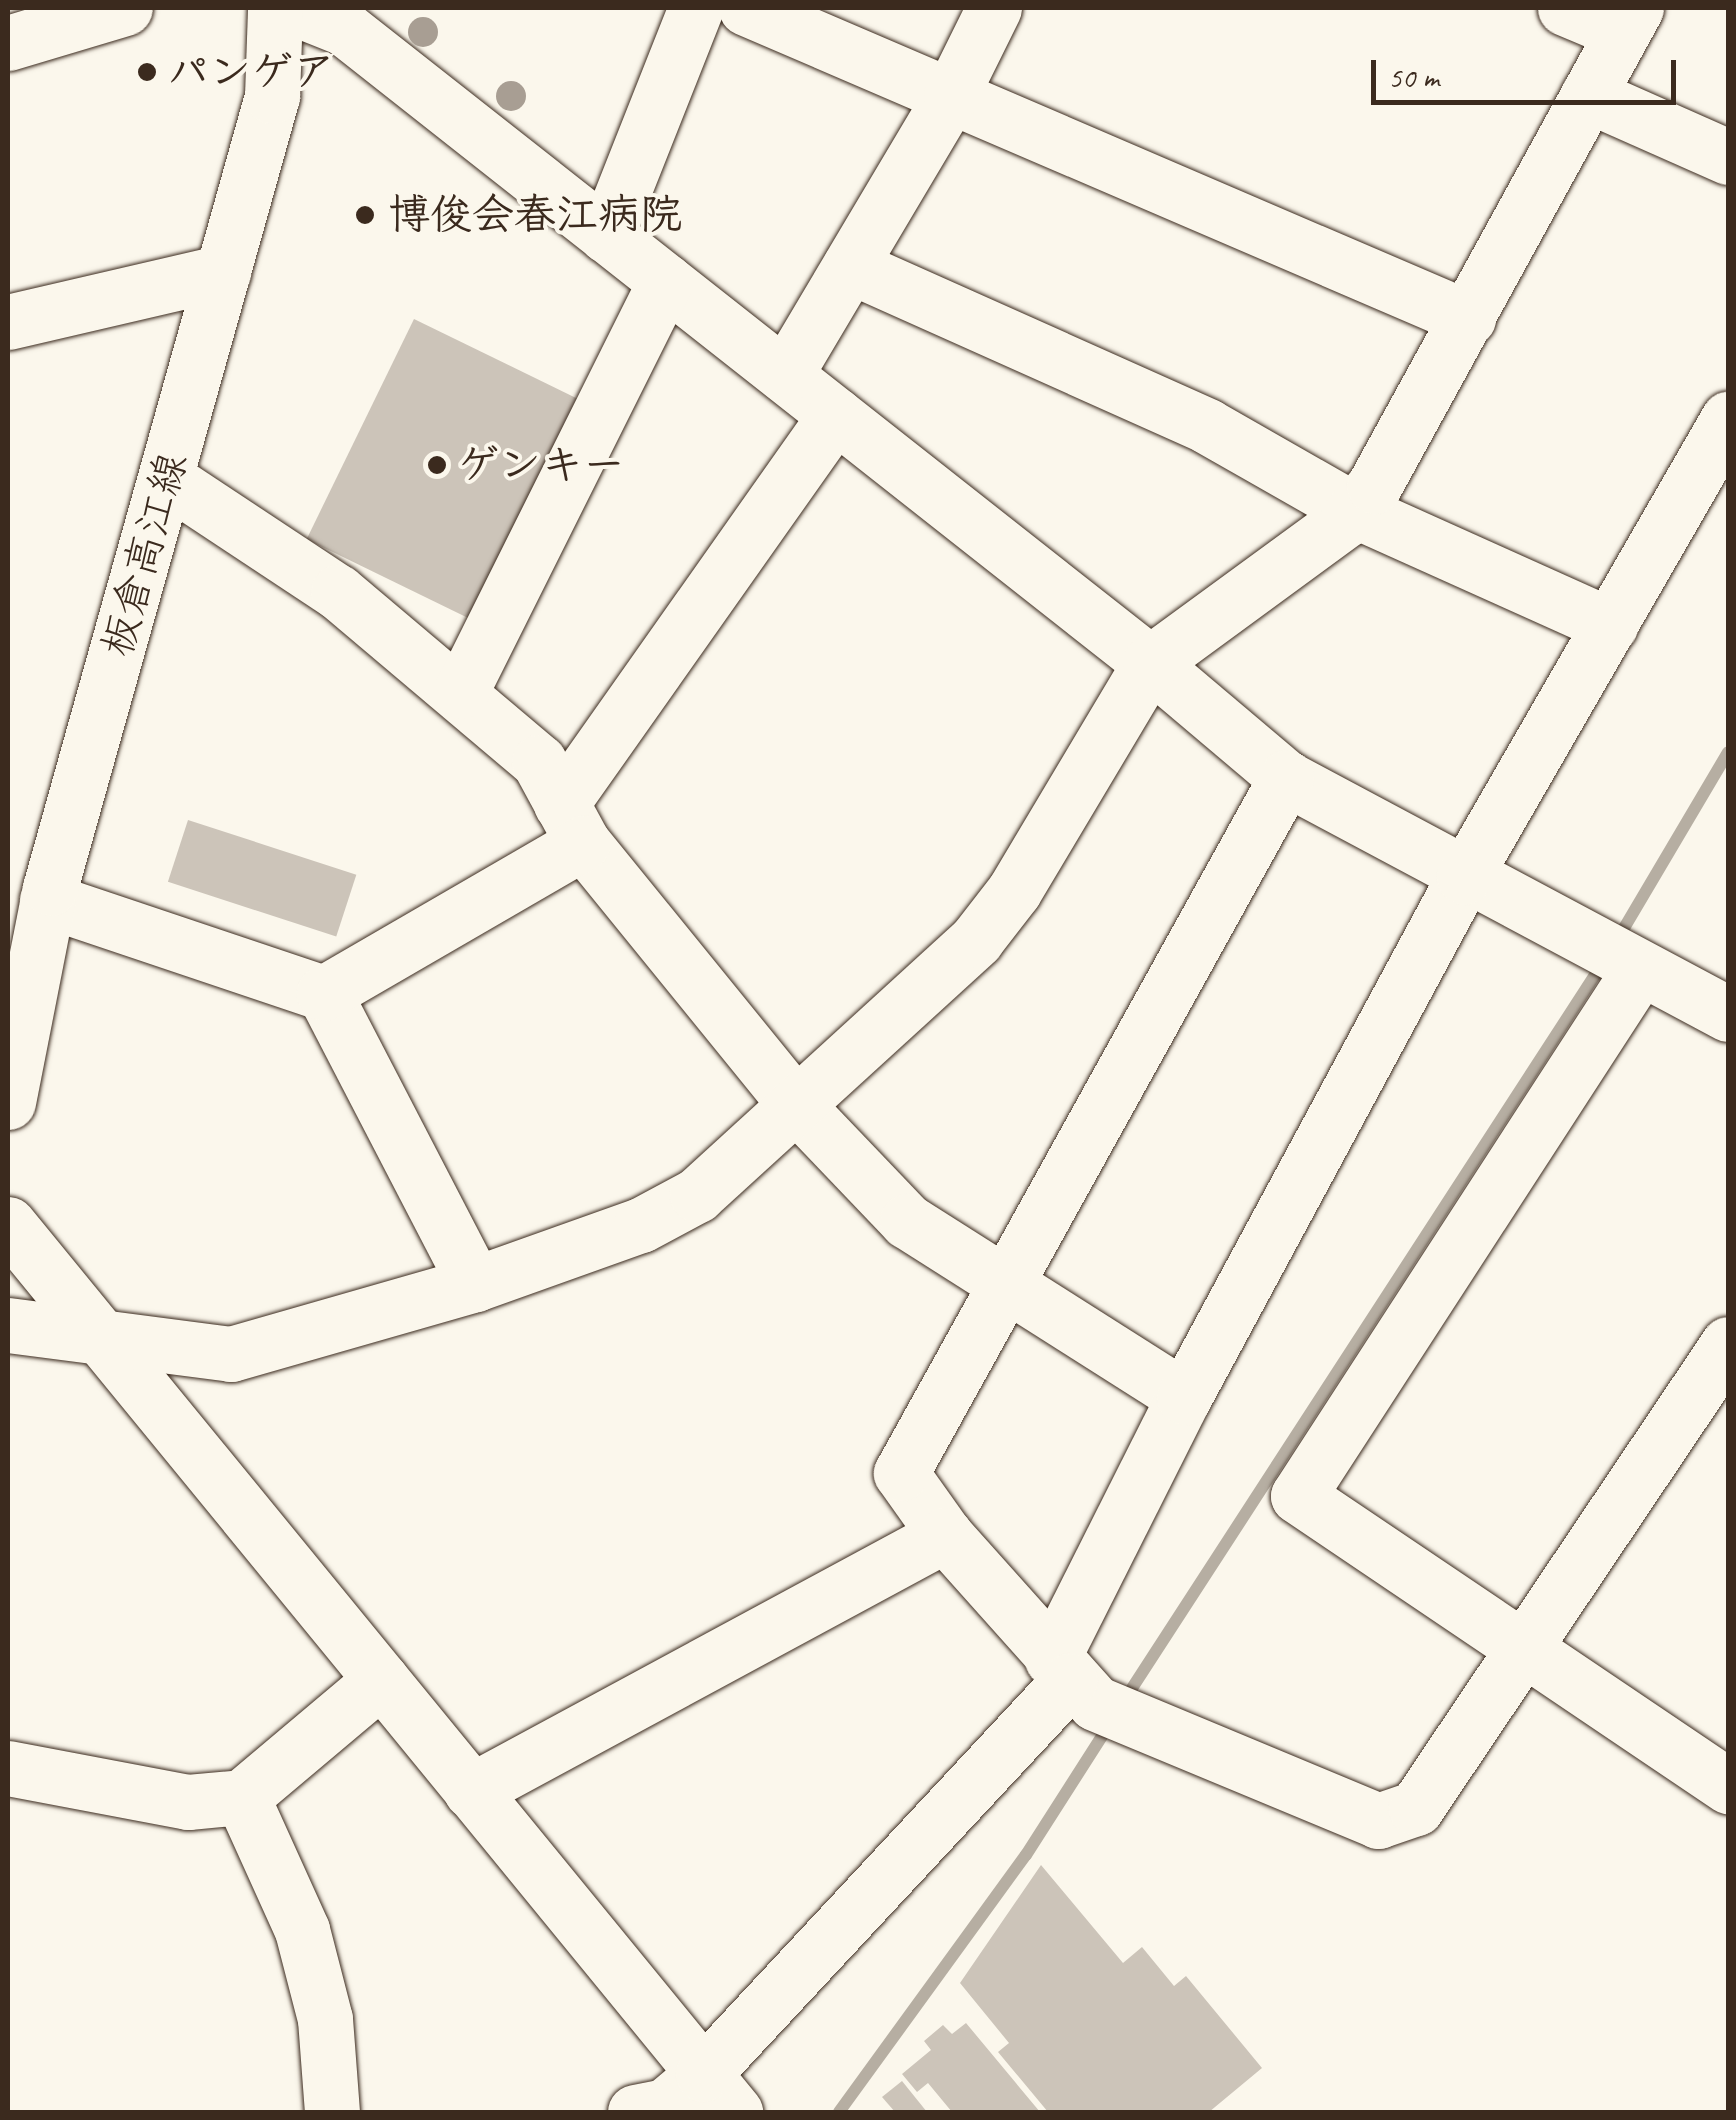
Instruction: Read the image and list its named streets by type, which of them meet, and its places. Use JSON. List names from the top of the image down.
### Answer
{
  "streets": {
    "street": ["板倉高江線"]
  },
  "places": ["パンゲア", "博俊会春江病院", "ゲンキー"],
  "scale_bar": "50 m"
}
